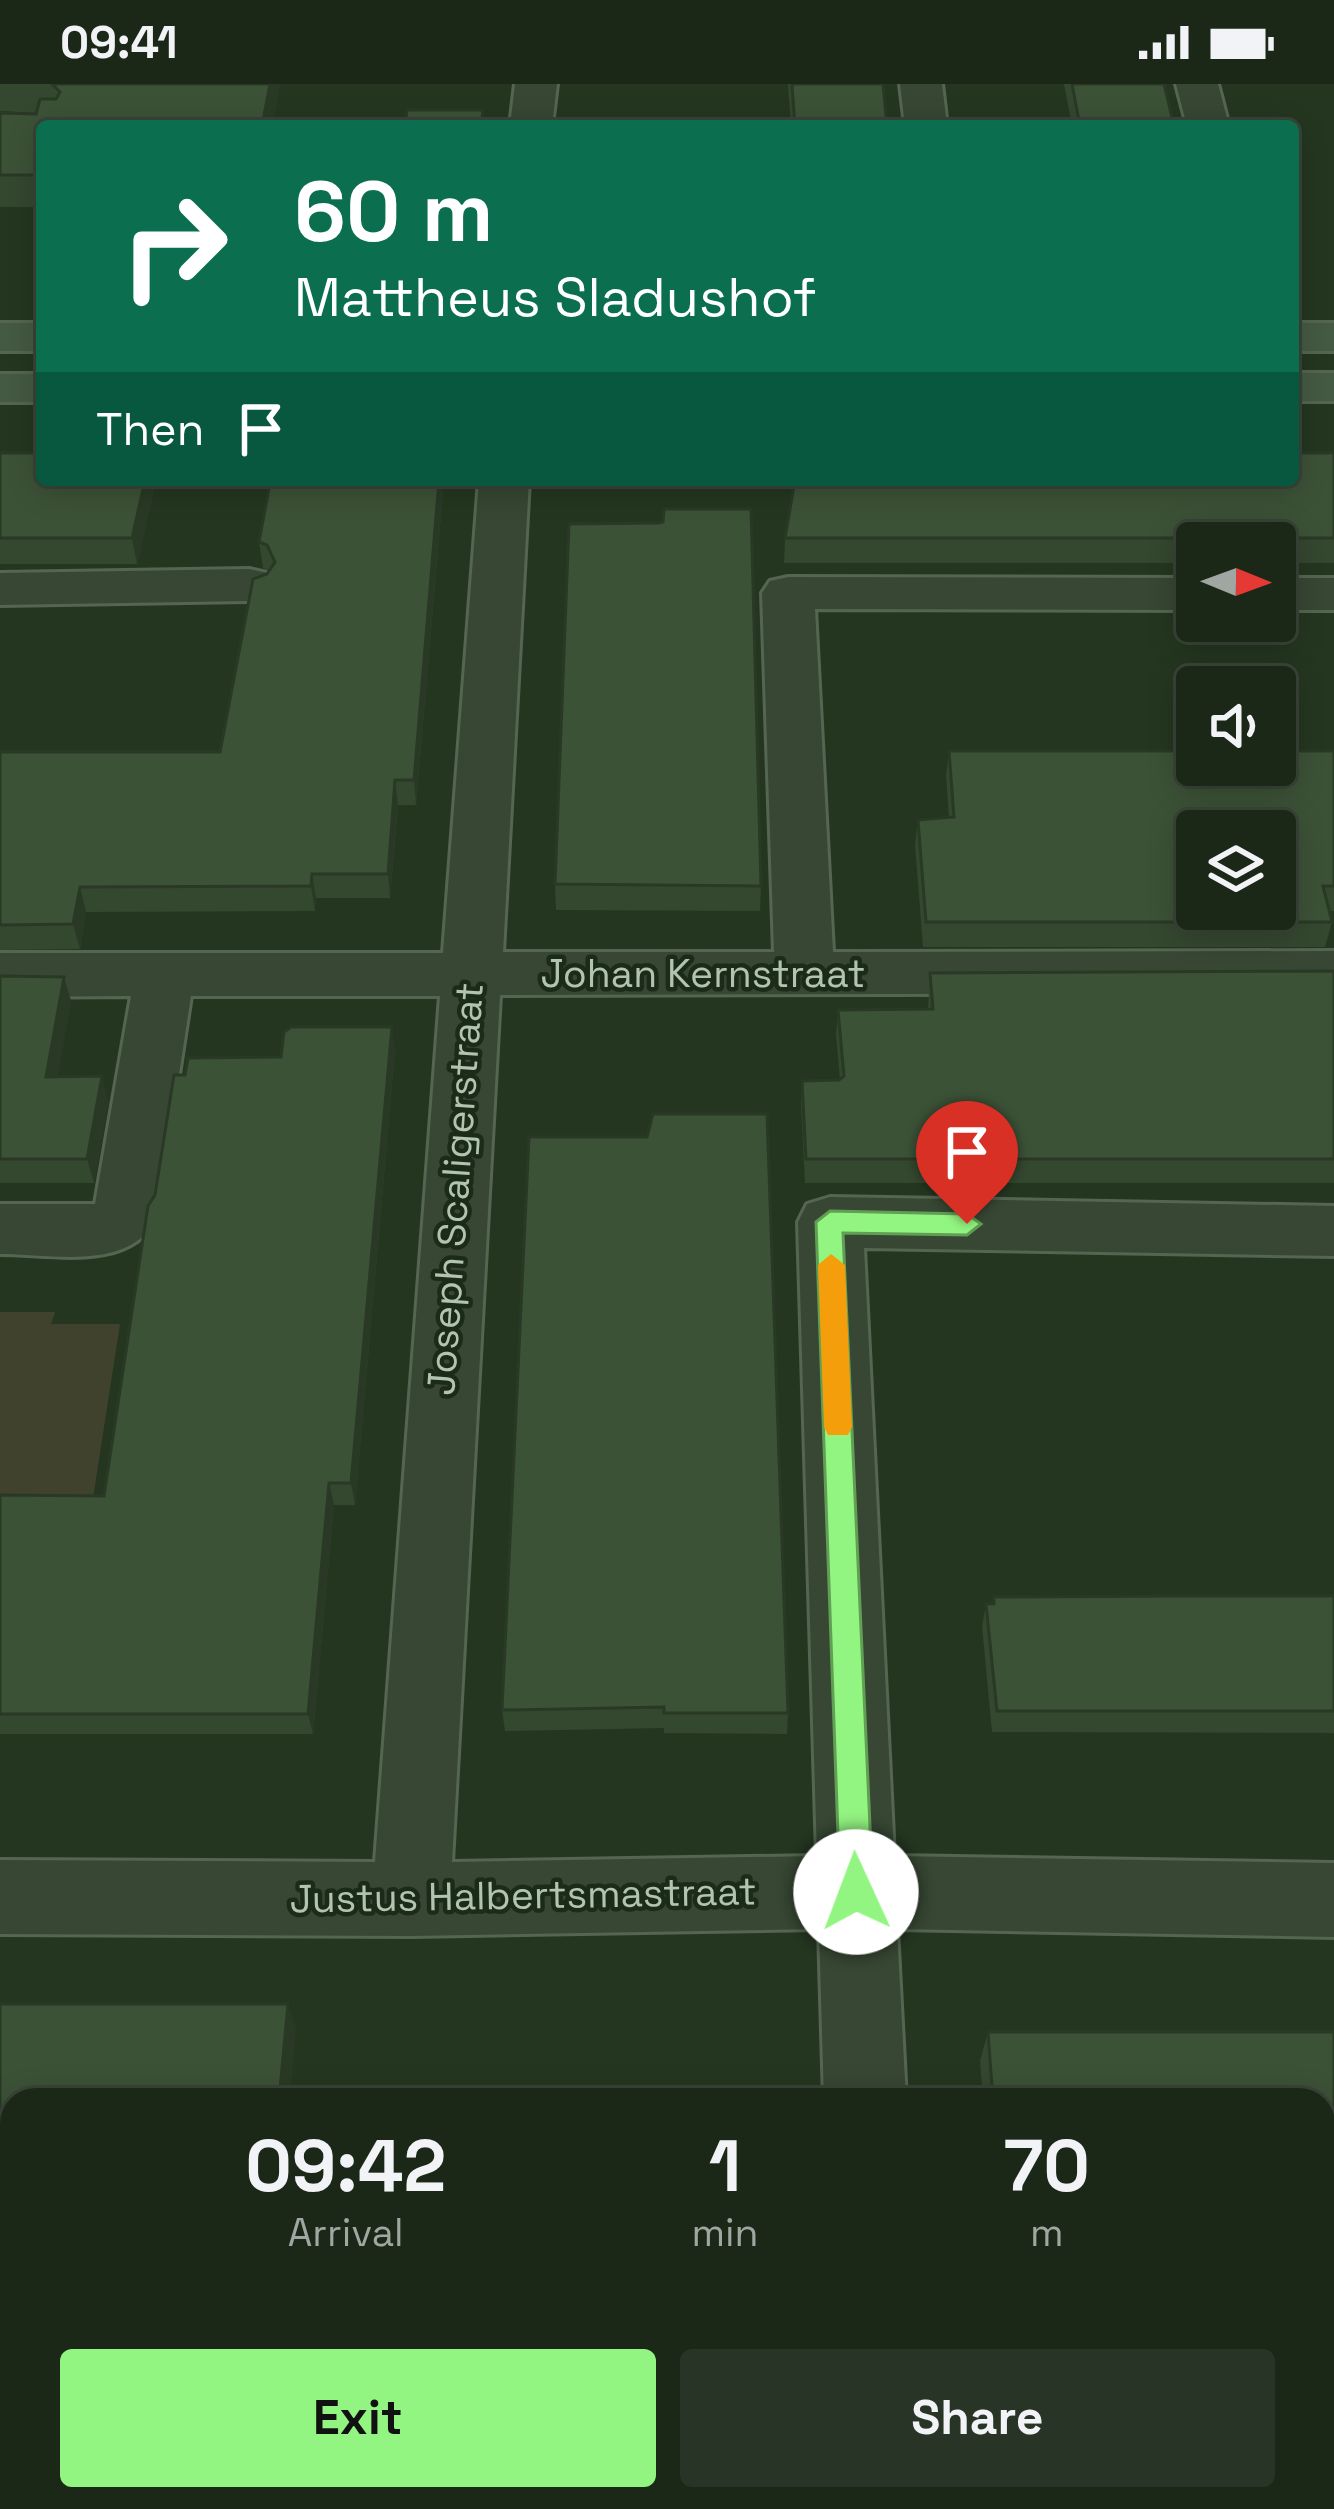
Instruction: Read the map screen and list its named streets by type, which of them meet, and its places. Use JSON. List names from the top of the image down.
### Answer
{
  "streets": {
    "street": ["Johan Kernstraat", "Joseph Scaligerstraat", "Justus Halbertsmastraat"]
  },
  "crossings": [
    ["Johan Kernstraat", "Joseph Scaligerstraat"],
    ["Joseph Scaligerstraat", "Justus Halbertsmastraat"]
  ],
  "north": "right",
  "page": {
    "status": "09:41",
    "turn": ["60 m", "Mattheus Sladushof"],
    "then": "Then",
    "eta": [
      "09:42",
      "Arrival",
      "1",
      "min",
      "70",
      "m"
    ],
    "buttons": ["Exit", "Share"]
  }
}
